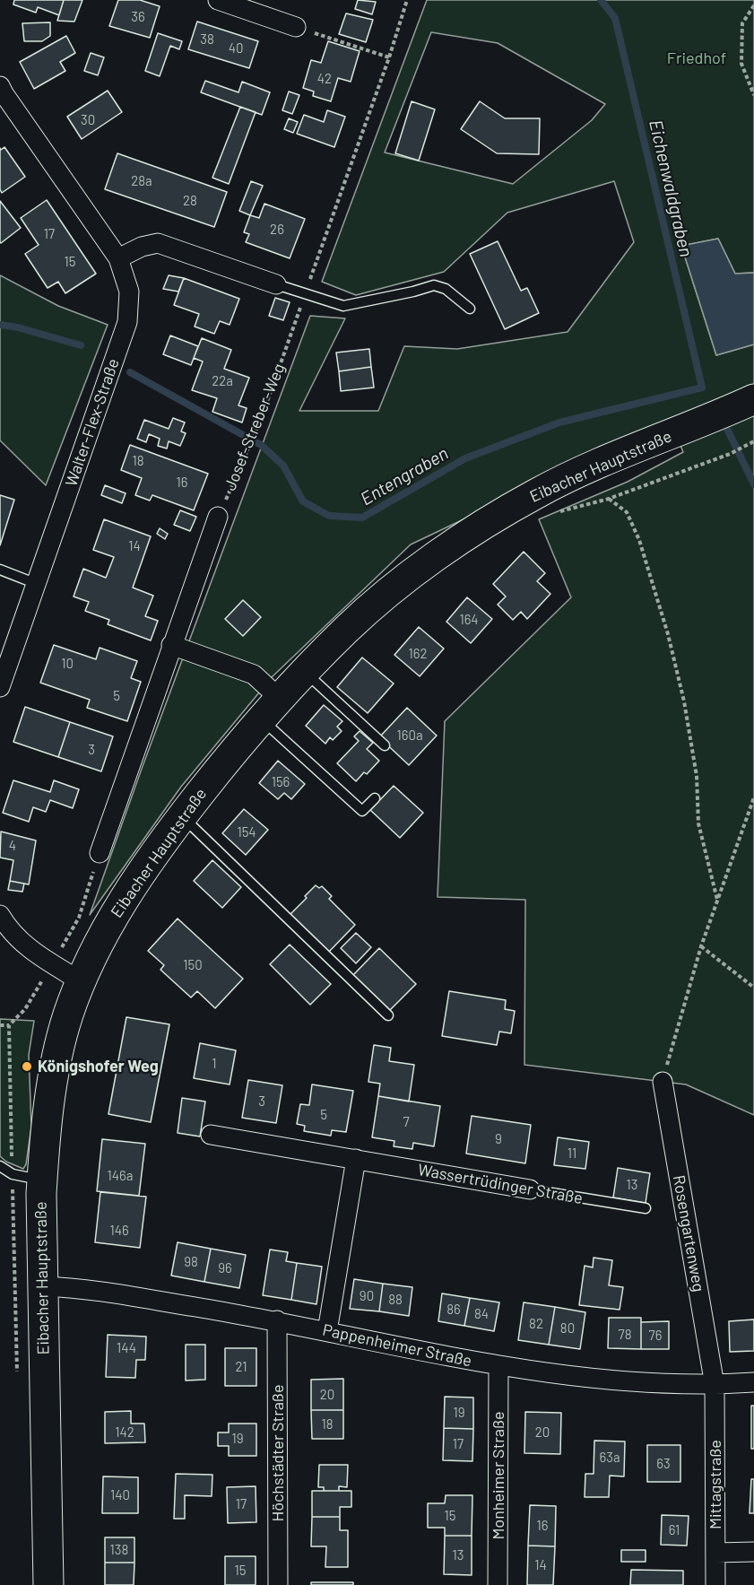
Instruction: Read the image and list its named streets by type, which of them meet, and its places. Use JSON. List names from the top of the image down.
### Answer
{
  "streets": {
    "main road": ["Eibacher Hauptstraße"],
    "street": [
      "Walter-Flex-Straße",
      "Wassertrüdinger Straße",
      "Rosengartenweg",
      "Pappenheimer Straße",
      "Höchstädter Straße",
      "Monheimer Straße",
      "Mittagstraße"
    ],
    "path": ["Josef-Streber-Weg"]
  },
  "crossings": [
    ["Eibacher Hauptstraße", "Pappenheimer Straße"],
    ["Rosengartenweg", "Pappenheimer Straße"],
    ["Rosengartenweg", "Mittagstraße"],
    ["Pappenheimer Straße", "Höchstädter Straße"],
    ["Pappenheimer Straße", "Monheimer Straße"],
    ["Pappenheimer Straße", "Mittagstraße"]
  ],
  "water": ["Eichenwaldgraben", "Entengraben"],
  "parks": ["Friedhof"],
  "places": ["Königshofer Weg"],
  "house_numbers": [
    "36",
    "38",
    "40",
    "42",
    "30",
    "28a",
    "28",
    "26",
    "17",
    "15",
    "22a",
    "18",
    "16",
    "14",
    "164",
    "162",
    "10",
    "5",
    "160a",
    "3",
    "156",
    "154",
    "4",
    "150",
    "1",
    "3",
    "5",
    "7",
    "9",
    "11",
    "146a",
    "13",
    "146",
    "98",
    "96",
    "90",
    "88",
    "86",
    "84",
    "82",
    "80",
    "78",
    "76",
    "144",
    "21",
    "20",
    "19",
    "18",
    "142",
    "20",
    "19",
    "17",
    "63a",
    "63",
    "140",
    "17",
    "15",
    "16",
    "61",
    "138",
    "13",
    "14",
    "15"
  ]
}
